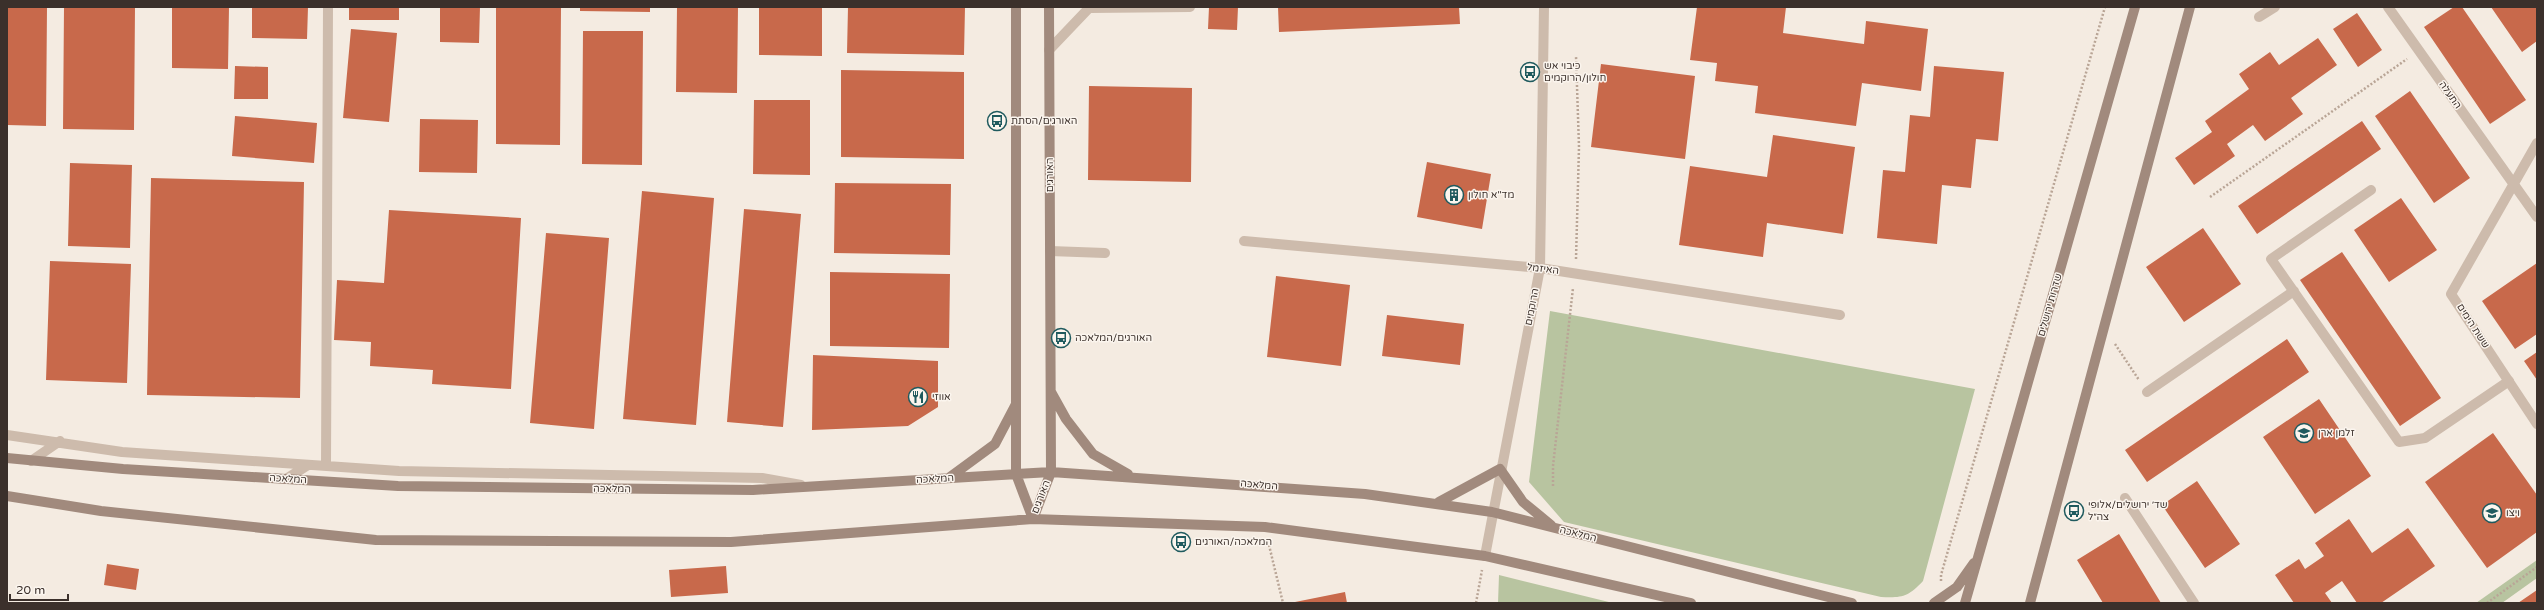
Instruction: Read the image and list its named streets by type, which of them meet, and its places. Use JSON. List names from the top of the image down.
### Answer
{
  "streets": {
    "main road": ["האורגים", "שדרות ירושלים", "המלאכה"],
    "street": [
      "התעלה",
      "האיזמל",
      "הרוקמים",
      "ששת הימים"
    ]
  },
  "crossings": [
    ["התעלה", "ששת הימים"],
    ["האורגים", "המלאכה"],
    ["האיזמל", "הרוקמים"],
    ["הרוקמים", "המלאכה"]
  ],
  "places": {
    "bus stop": [
      "כיבוי אש חולון/הרוקמים",
      "האורגים/הסתת",
      "האורגים/המלאכה",
      "שד׳ ירושלים/אלופי צה״ל",
      "המלאכה/האורגים"
    ],
    "building": ["מד\"א חולון"],
    "restaurant": ["אווזי"],
    "school or university": ["זלמן ארן", "ויצו"]
  },
  "scale_bar": "20 m"
}
